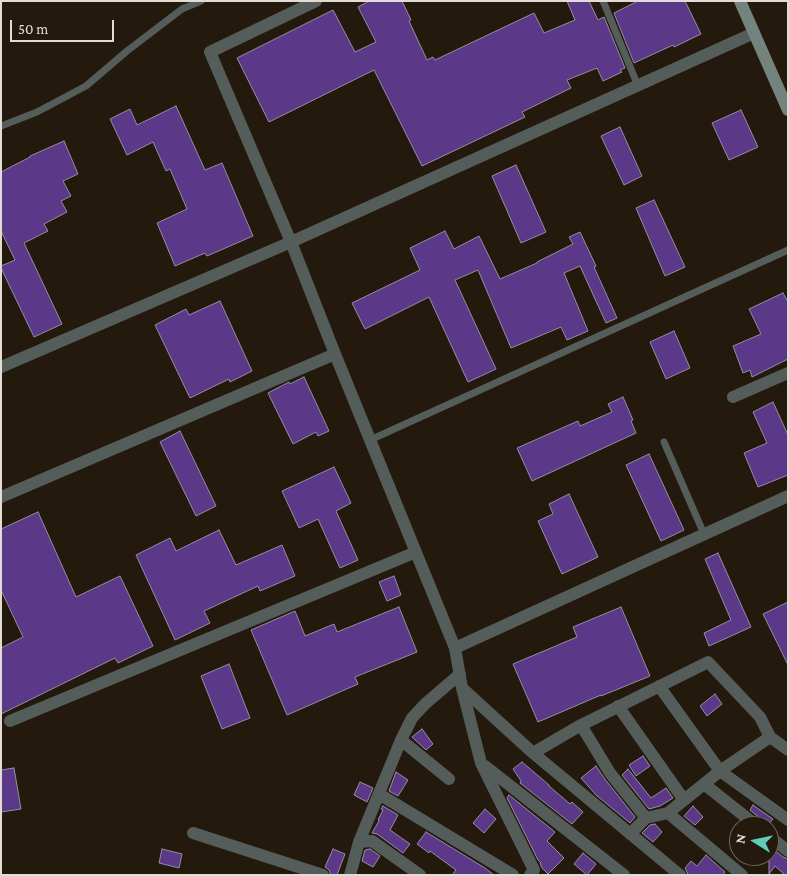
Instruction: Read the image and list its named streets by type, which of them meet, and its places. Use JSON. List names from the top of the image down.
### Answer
{
  "scale_bar": "50 m",
  "north": "left"
}
